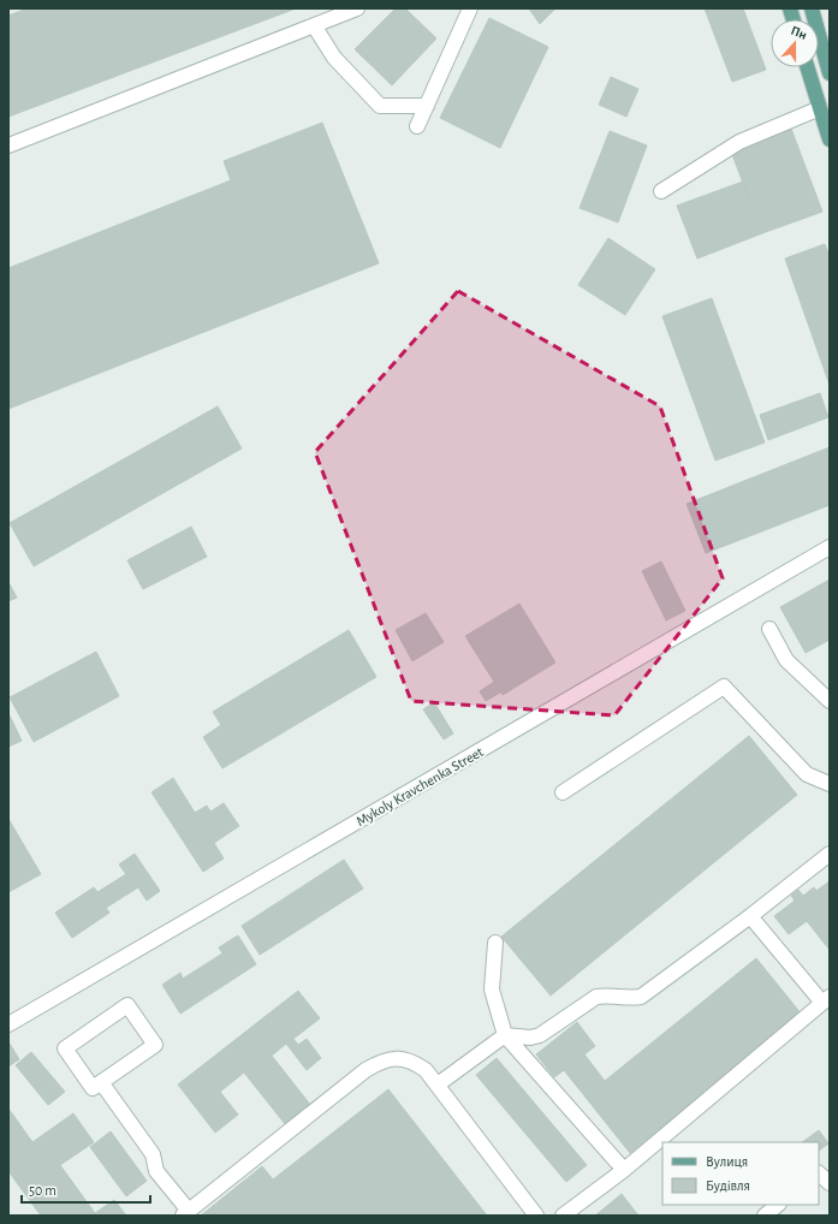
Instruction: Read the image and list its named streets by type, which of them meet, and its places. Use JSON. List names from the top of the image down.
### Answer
{
  "streets": {
    "street": ["Mykoly Kravchenka Street"]
  },
  "legend": ["Вулиця", "Будівля"],
  "scale_bar": "50 m",
  "north": "top"
}
